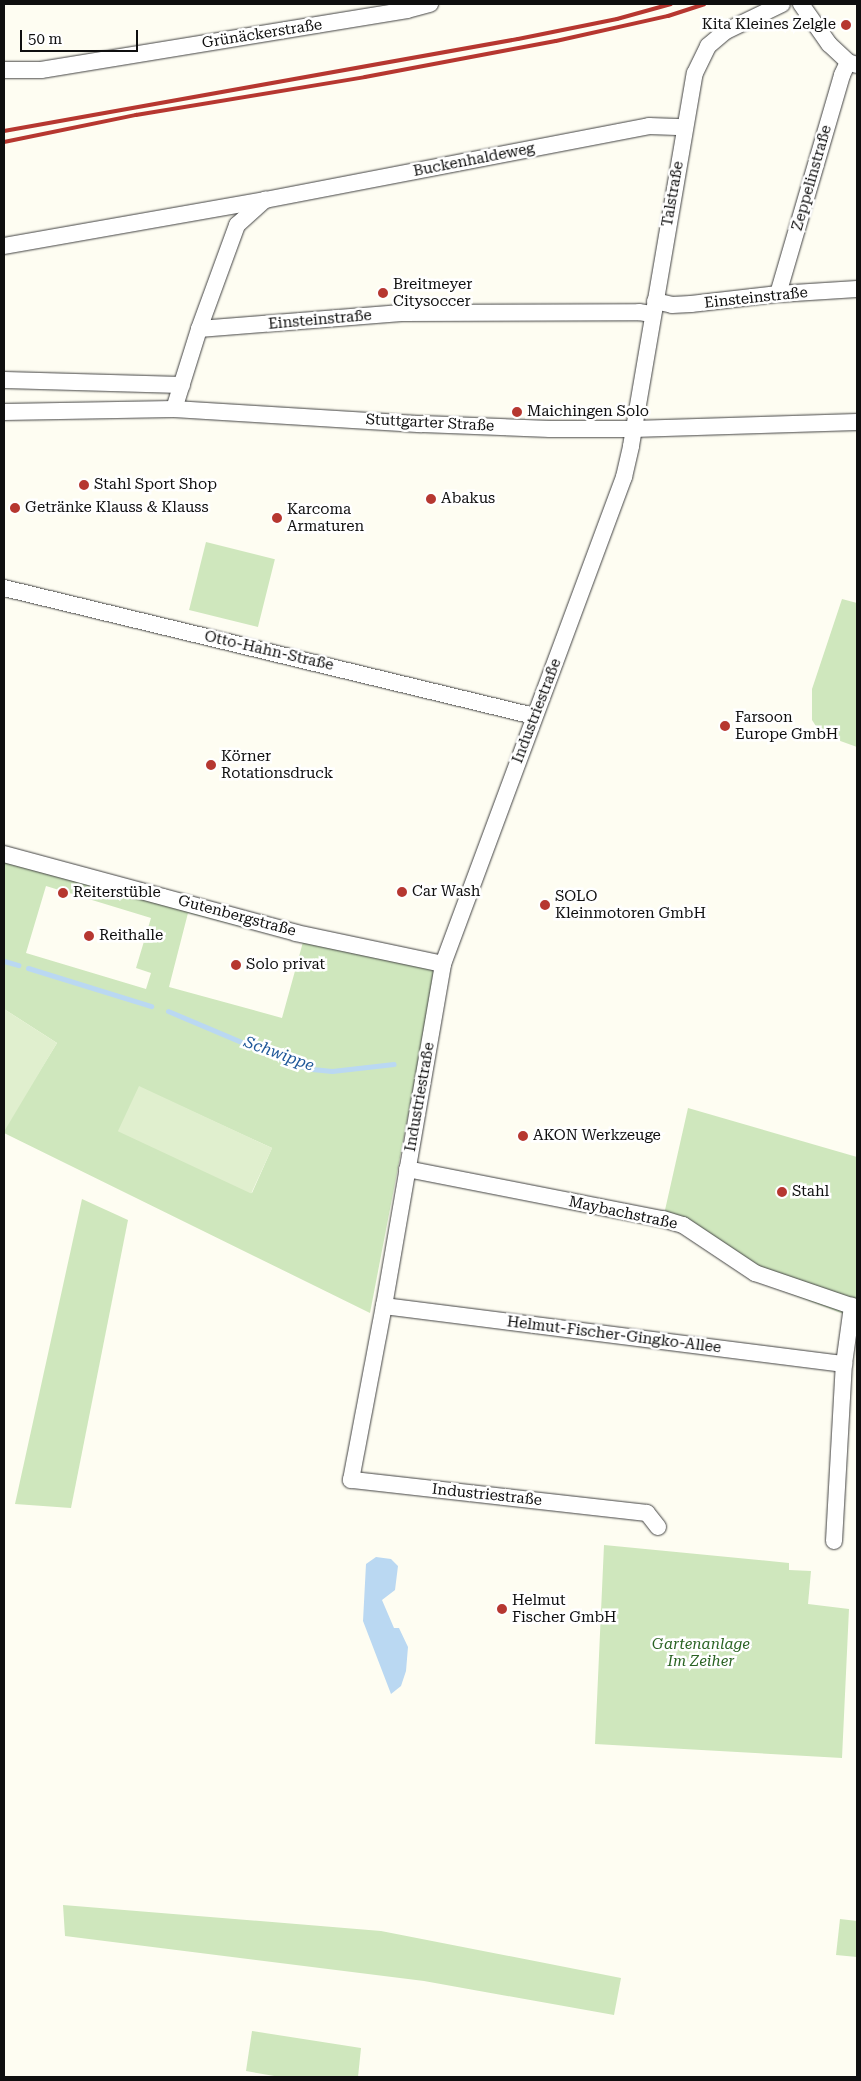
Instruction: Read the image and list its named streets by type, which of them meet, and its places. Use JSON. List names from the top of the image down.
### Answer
{
  "streets": {
    "street": [
      "Grünäckerstraße",
      "Buckenhaldeweg",
      "Zeppelinstraße",
      "Talstraße",
      "Einsteinstraße",
      "Stuttgarter Straße",
      "Otto-Hahn-Straße",
      "Industriestraße",
      "Gutenbergstraße",
      "Maybachstraße",
      "Helmut-Fischer-Gingko-Allee"
    ]
  },
  "crossings": [
    ["Buckenhaldeweg", "Talstraße"],
    ["Zeppelinstraße", "Einsteinstraße"],
    ["Talstraße", "Einsteinstraße"],
    ["Talstraße", "Stuttgarter Straße"],
    ["Talstraße", "Industriestraße"],
    ["Stuttgarter Straße", "Industriestraße"],
    ["Otto-Hahn-Straße", "Industriestraße"],
    ["Industriestraße", "Gutenbergstraße"],
    ["Industriestraße", "Maybachstraße"],
    ["Industriestraße", "Helmut-Fischer-Gingko-Allee"],
    ["Maybachstraße", "Helmut-Fischer-Gingko-Allee"]
  ],
  "water": ["Schwippe"],
  "parks": ["Gartenanlage Im Zeiher"],
  "places": [
    "Kita Kleines Zelgle",
    "Breitmeyer Citysoccer",
    "Maichingen Solo",
    "Stahl Sport Shop",
    "Abakus",
    "Getränke Klauss & Klauss",
    "Karcoma Armaturen",
    "Farsoon Europe GmbH",
    "Körner Rotationsdruck",
    "Car Wash",
    "Reiterstüble",
    "SOLO Kleinmotoren GmbH",
    "Reithalle",
    "Solo privat",
    "AKON Werkzeuge",
    "Stahl",
    "Helmut Fischer GmbH"
  ],
  "scale_bar": "50 m"
}
